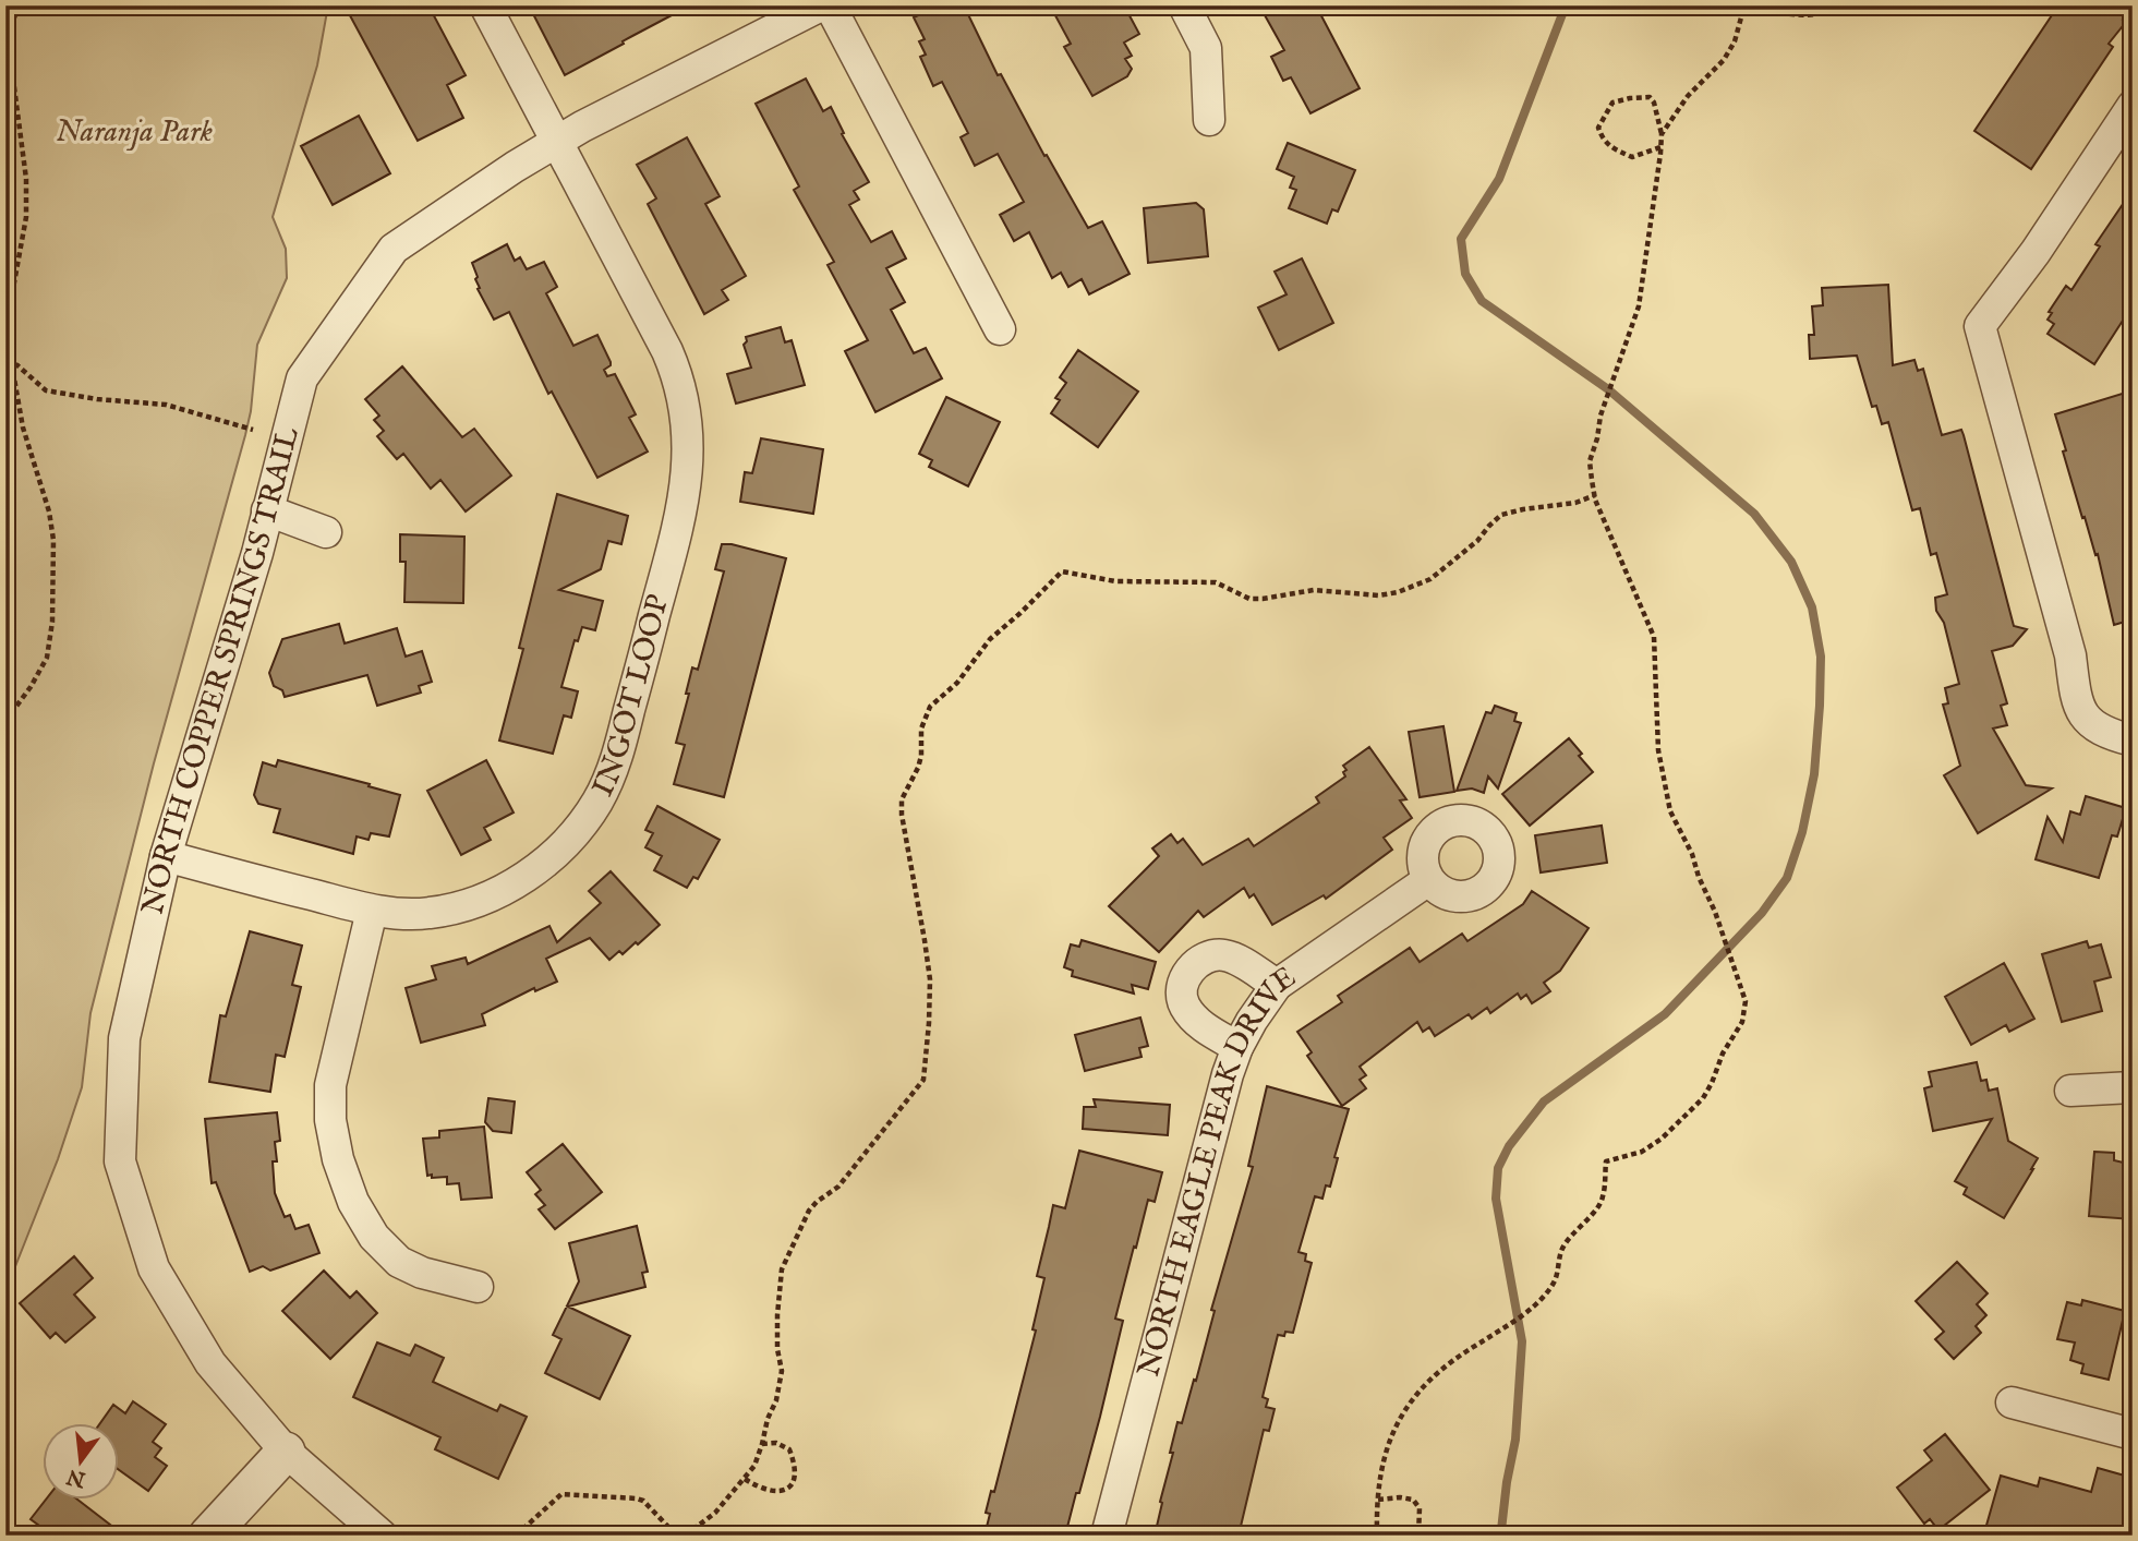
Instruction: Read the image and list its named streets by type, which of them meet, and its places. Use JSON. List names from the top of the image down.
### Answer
{
  "streets": {
    "street": ["NORTH COPPER SPRINGS TRAIL", "INGOT LOOP", "NORTH EAGLE PEAK DRIVE"]
  },
  "crossings": [
    ["NORTH COPPER SPRINGS TRAIL", "INGOT LOOP"]
  ],
  "parks": ["Naranja Park"],
  "north": "bottom"
}
